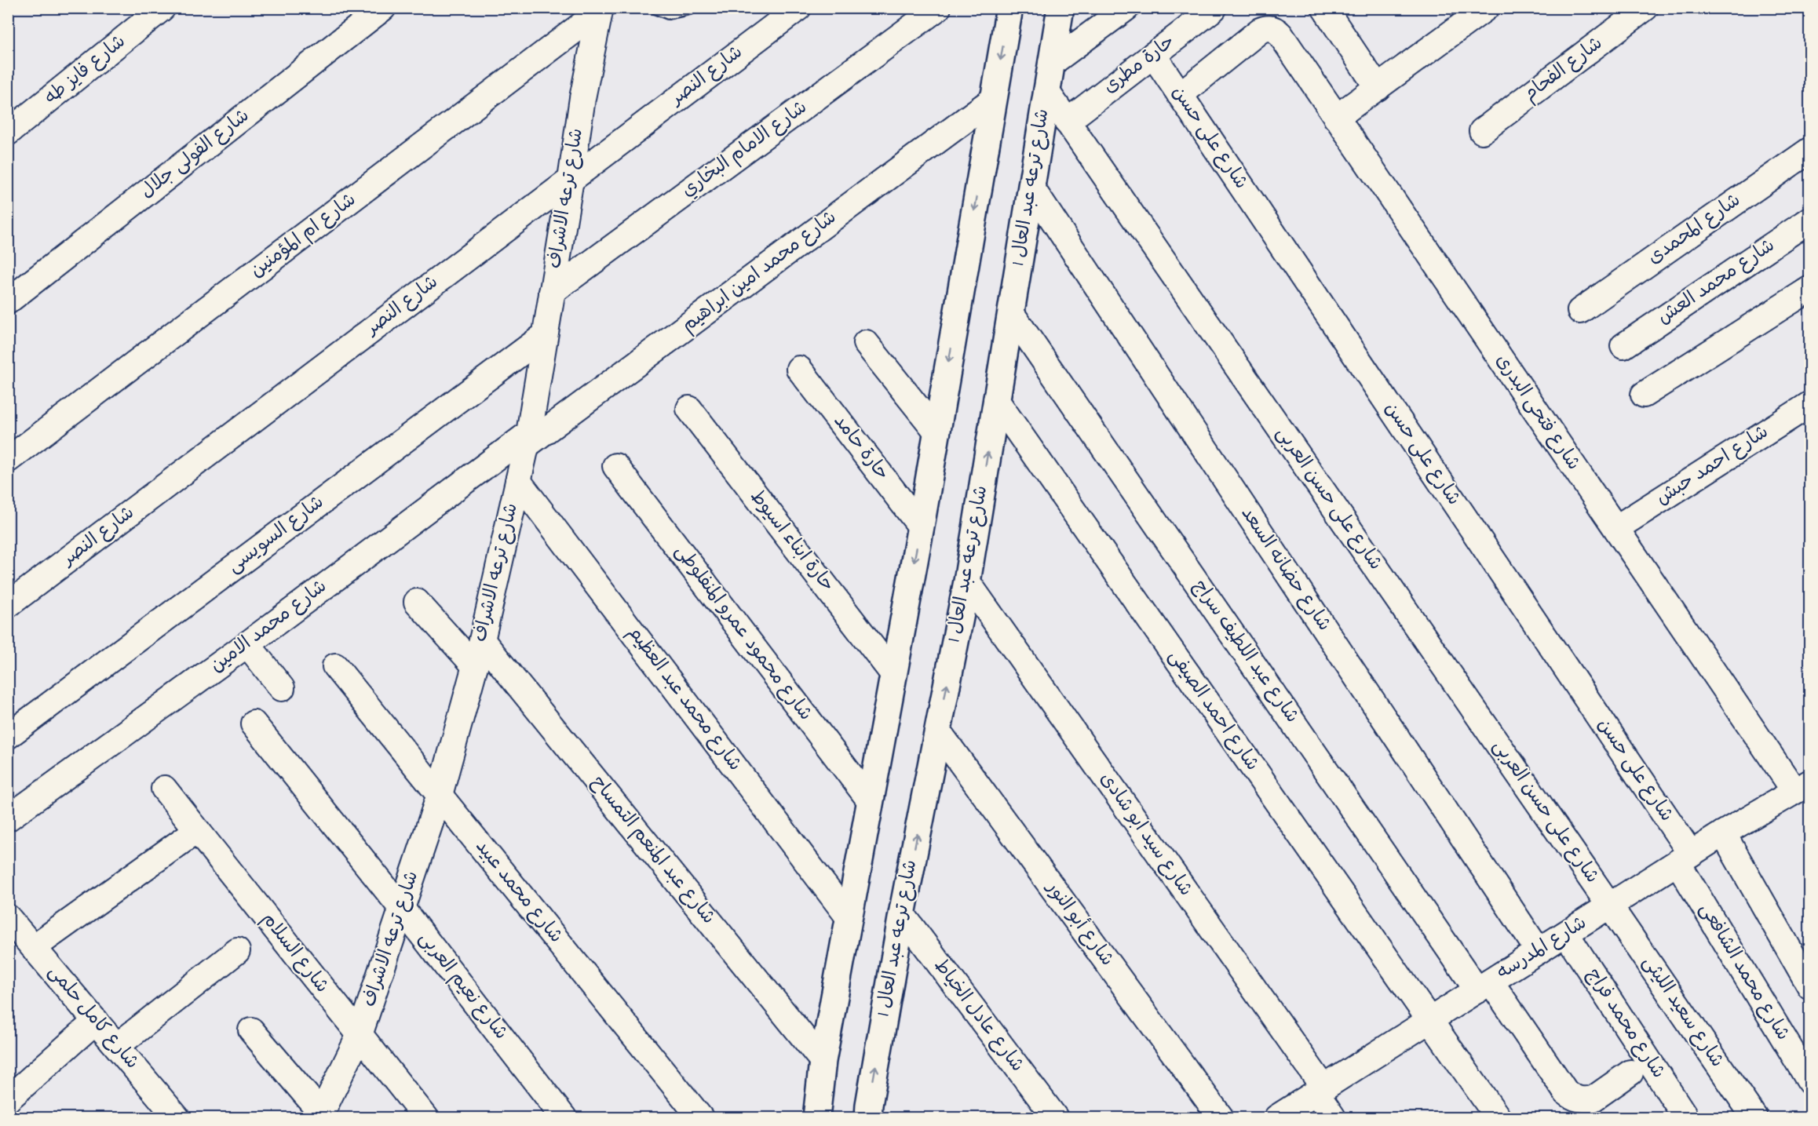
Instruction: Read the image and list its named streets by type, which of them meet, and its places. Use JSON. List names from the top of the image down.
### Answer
{
  "streets": {
    "street": [
      "حارة مطرى",
      "شارع الفحام",
      "شارع فايز طه",
      "شارع النصر",
      "شارع على حسن",
      "شارع الامام البخاري",
      "شارع الفولى جلال",
      "شارع ترعه عبد العال 1",
      "شارع ترعه الاشراف",
      "شارع المحمدى",
      "شارع ام المؤمنين",
      "شارع محمد امين ابراهيم",
      "شارع محمد العش",
      "شارع فتحى البدرى",
      "حارة حامد",
      "شارع احمد حبش",
      "شارع على حسن العربى",
      "شارع السويسى",
      "حارة ابناء اسيوط",
      "شارع حضانه السعد",
      "شارع محمد الامين",
      "شارع محمود عمرو المنفلوطى",
      "شارع عبد اللطيف سراج",
      "شارع محمد عبد العظيم",
      "شارع احمد الصيفى",
      "شارع سيد ابو شادى",
      "شارع عبد المنعم التمساح",
      "شارع محمد عبيد",
      "شارع أبو النور",
      "شارع المدرسه",
      "شارع السلام",
      "شارع محمد الشافعى",
      "شارع نعيم العربى",
      "شارع سعيد الليثى",
      "شارع عادل الخياط",
      "شارع كامل حلمى",
      "شارع محمد فراج"
    ]
  },
  "crossings": [
    ["حارة مطرى", "شارع على حسن"],
    ["حارة مطرى", "شارع على حسن العربى"],
    ["شارع النصر", "شارع ترعه الاشراف"],
    ["شارع على حسن", "شارع فتحى البدرى"],
    ["شارع على حسن", "شارع المدرسه"],
    ["شارع على حسن", "شارع محمد الشافعى"],
    ["شارع الامام البخاري", "شارع ترعه الاشراف"],
    ["شارع ترعه عبد العال 1", "شارع على حسن العربى"],
    ["شارع ترعه عبد العال 1", "شارع حضانه السعد"],
    ["شارع ترعه عبد العال 1", "شارع عبد اللطيف سراج"],
    ["شارع ترعه عبد العال 1", "شارع احمد الصيفى"],
    ["شارع ترعه عبد العال 1", "شارع سيد ابو شادى"],
    ["شارع ترعه عبد العال 1", "شارع أبو النور"],
    ["شارع ترعه عبد العال 1", "شارع عادل الخياط"],
    ["شارع ترعه الاشراف", "شارع ام المؤمنين"],
    ["شارع ترعه الاشراف", "شارع محمد امين ابراهيم"],
    ["شارع ترعه الاشراف", "شارع السويسى"],
    ["شارع ترعه الاشراف", "شارع محمد الامين"],
    ["شارع ترعه الاشراف", "شارع محمد عبد العظيم"],
    ["شارع ترعه الاشراف", "شارع عبد المنعم التمساح"],
    ["شارع ترعه الاشراف", "شارع محمد عبيد"],
    ["شارع ترعه الاشراف", "شارع السلام"],
    ["شارع ترعه الاشراف", "شارع نعيم العربى"],
    ["شارع محمد امين ابراهيم", "شارع محمد الامين"],
    ["شارع فتحى البدرى", "شارع احمد حبش"],
    ["شارع فتحى البدرى", "شارع المدرسه"],
    ["شارع على حسن العربى", "شارع المدرسه"],
    ["شارع على حسن العربى", "شارع سعيد الليثى"],
    ["شارع حضانه السعد", "شارع المدرسه"],
    ["شارع عبد اللطيف سراج", "شارع المدرسه"],
    ["شارع احمد الصيفى", "شارع المدرسه"],
    ["شارع سيد ابو شادى", "شارع المدرسه"],
    ["شارع المدرسه", "شارع محمد الشافعى"],
    ["شارع المدرسه", "شارع سعيد الليثى"],
    ["شارع المدرسه", "شارع محمد فراج"]
  ]
}
